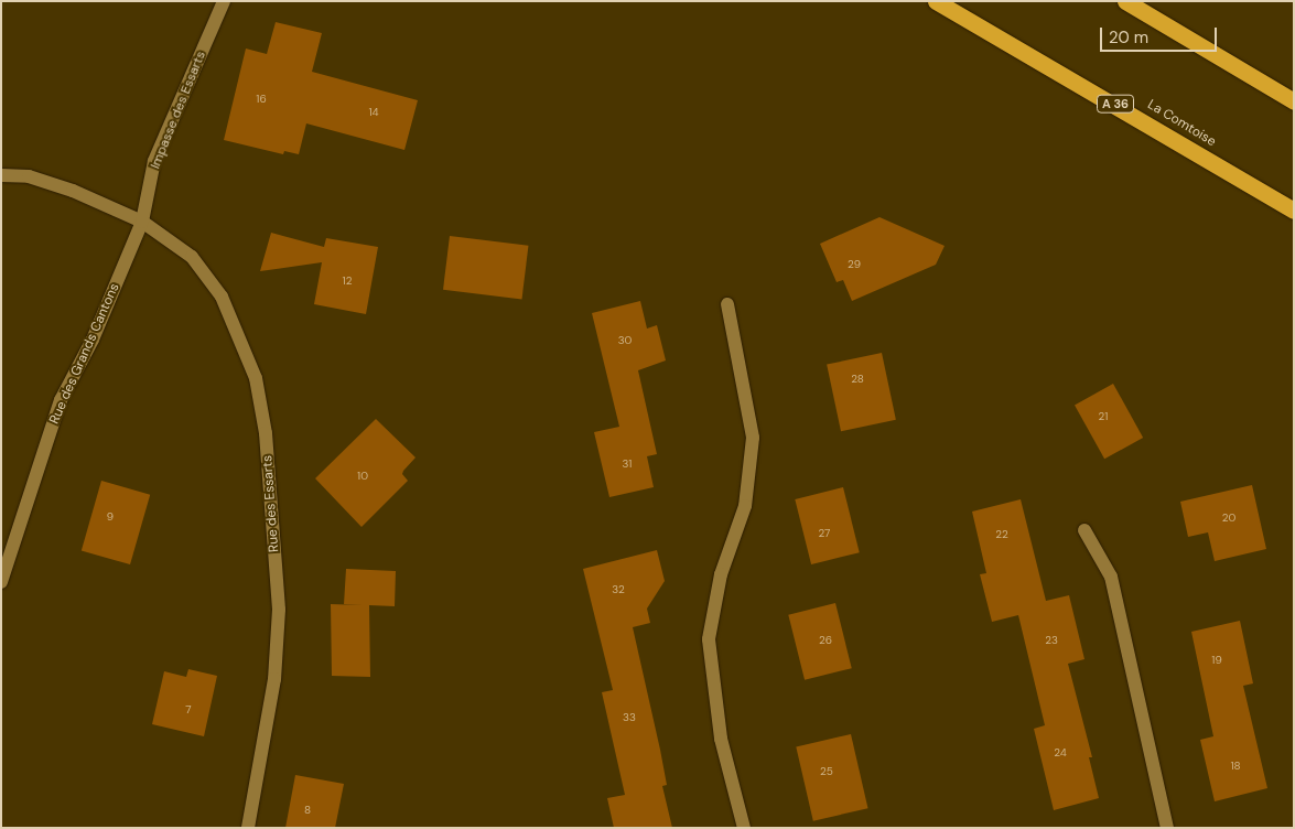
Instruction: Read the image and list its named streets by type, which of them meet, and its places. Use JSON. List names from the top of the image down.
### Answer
{
  "streets": {
    "highway": ["A 36", "La Comtoise"],
    "street": ["Impasse des Essarts", "Rue des Grands Cantons", "Rue des Essarts"]
  },
  "crossings": [
    ["Impasse des Essarts", "Rue des Grands Cantons"],
    ["Impasse des Essarts", "Rue des Essarts"],
    ["Rue des Grands Cantons", "Rue des Essarts"]
  ],
  "house_numbers": [
    "16",
    "14",
    "29",
    "12",
    "30",
    "28",
    "21",
    "31",
    "10",
    "9",
    "20",
    "27",
    "22",
    "32",
    "26",
    "23",
    "19",
    "7",
    "33",
    "24",
    "18",
    "25",
    "8"
  ],
  "scale_bar": "20 m"
}
